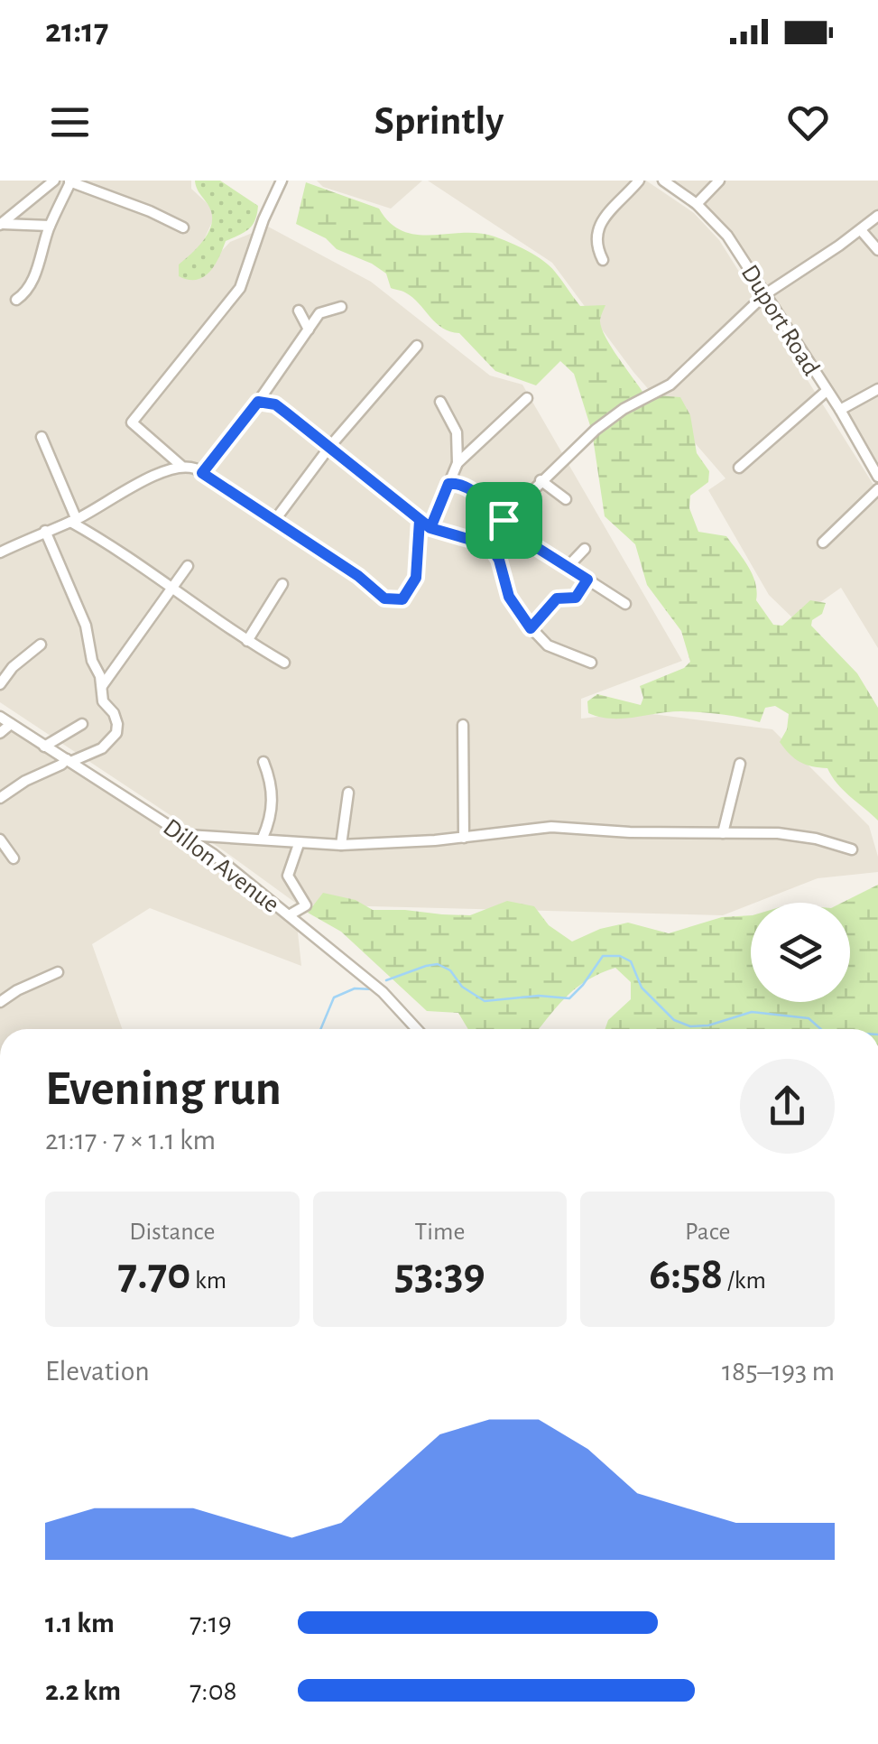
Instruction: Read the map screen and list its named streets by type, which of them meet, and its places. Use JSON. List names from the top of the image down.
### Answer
{
  "streets": {
    "street": ["Duport Road", "Dillon Avenue"]
  },
  "page": {
    "status": "21:17",
    "header": "Sprintly",
    "heading": ["Evening run", "21:17 · 7 × 1.1 km"],
    "stats": [
      ["Distance", "7.70 km"],
      ["Time", "53:39"],
      ["Pace", "6:58 /km"]
    ],
    "chart": ["Elevation", "185–193 m"],
    "list": [
      {
        "name": "1.1 km",
        "note": "7:19"
      },
      {
        "name": "2.2 km",
        "note": "7:08"
      }
    ]
  }
}
